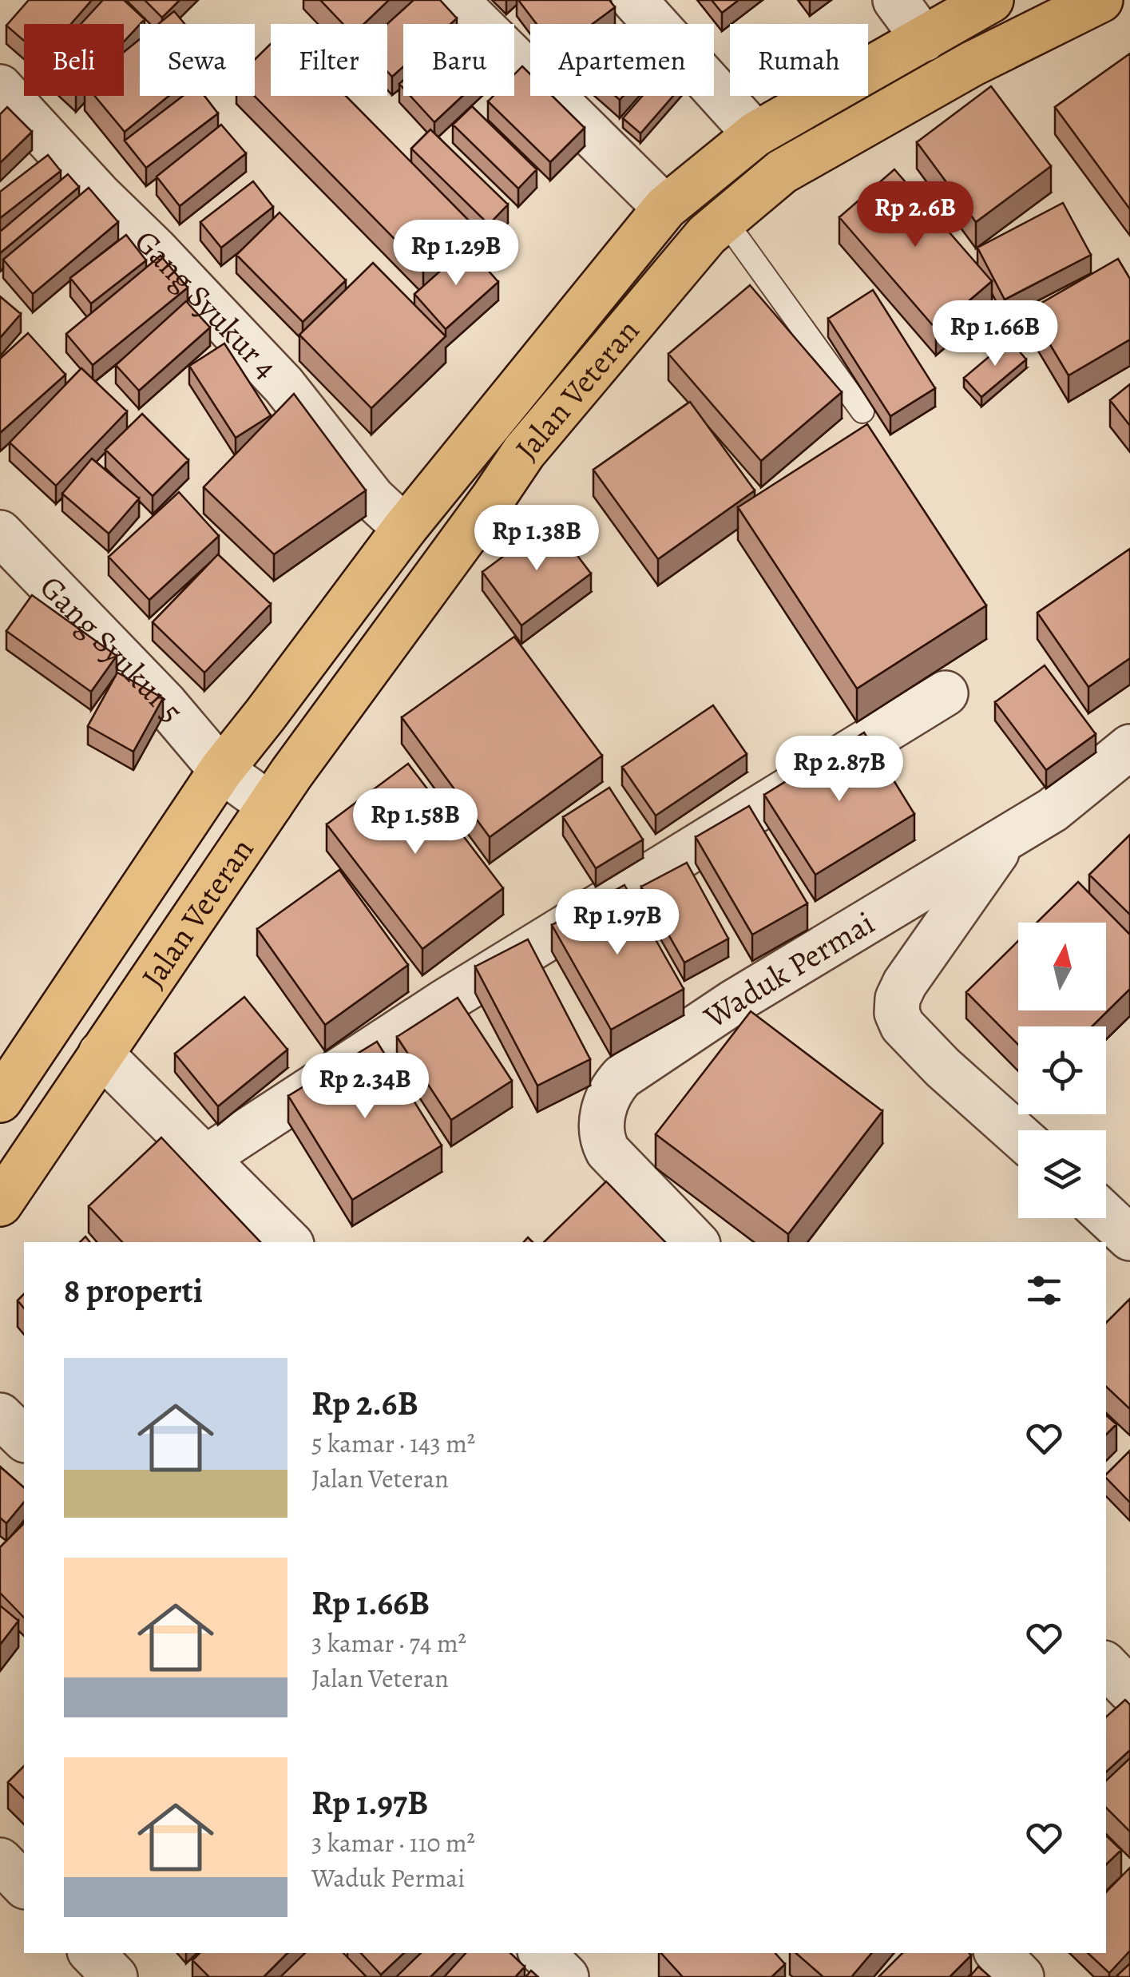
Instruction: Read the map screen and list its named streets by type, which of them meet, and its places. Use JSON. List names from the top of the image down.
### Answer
{
  "streets": {
    "highway": ["Jalan Veteran"],
    "street": ["Gang Syukur 4", "Gang Syukur 5", "Waduk Permai"]
  },
  "crossings": [
    ["Gang Syukur 4", "Jalan Veteran"],
    ["Jalan Veteran", "Gang Syukur 5"]
  ],
  "north": "top",
  "page": {
    "chip": [
      "Beli",
      "Sewa",
      "Filter",
      "Baru",
      "Apartemen",
      "Rumah"
    ],
    "price": [
      "Rp 2.6B",
      "Rp 1.29B",
      "Rp 1.66B",
      "Rp 1.38B",
      "Rp 2.87B",
      "Rp 1.58B",
      "Rp 1.97B",
      "Rp 2.34B"
    ],
    "heading": "8 properti",
    "list": [
      {
        "name": "Rp 2.6B",
        "note": "5 kamar · 143 m² · Jalan Veteran"
      },
      {
        "name": "Rp 1.66B",
        "note": "3 kamar · 74 m² · Jalan Veteran"
      },
      {
        "name": "Rp 1.97B",
        "note": "3 kamar · 110 m² · Waduk Permai"
      }
    ]
  }
}
